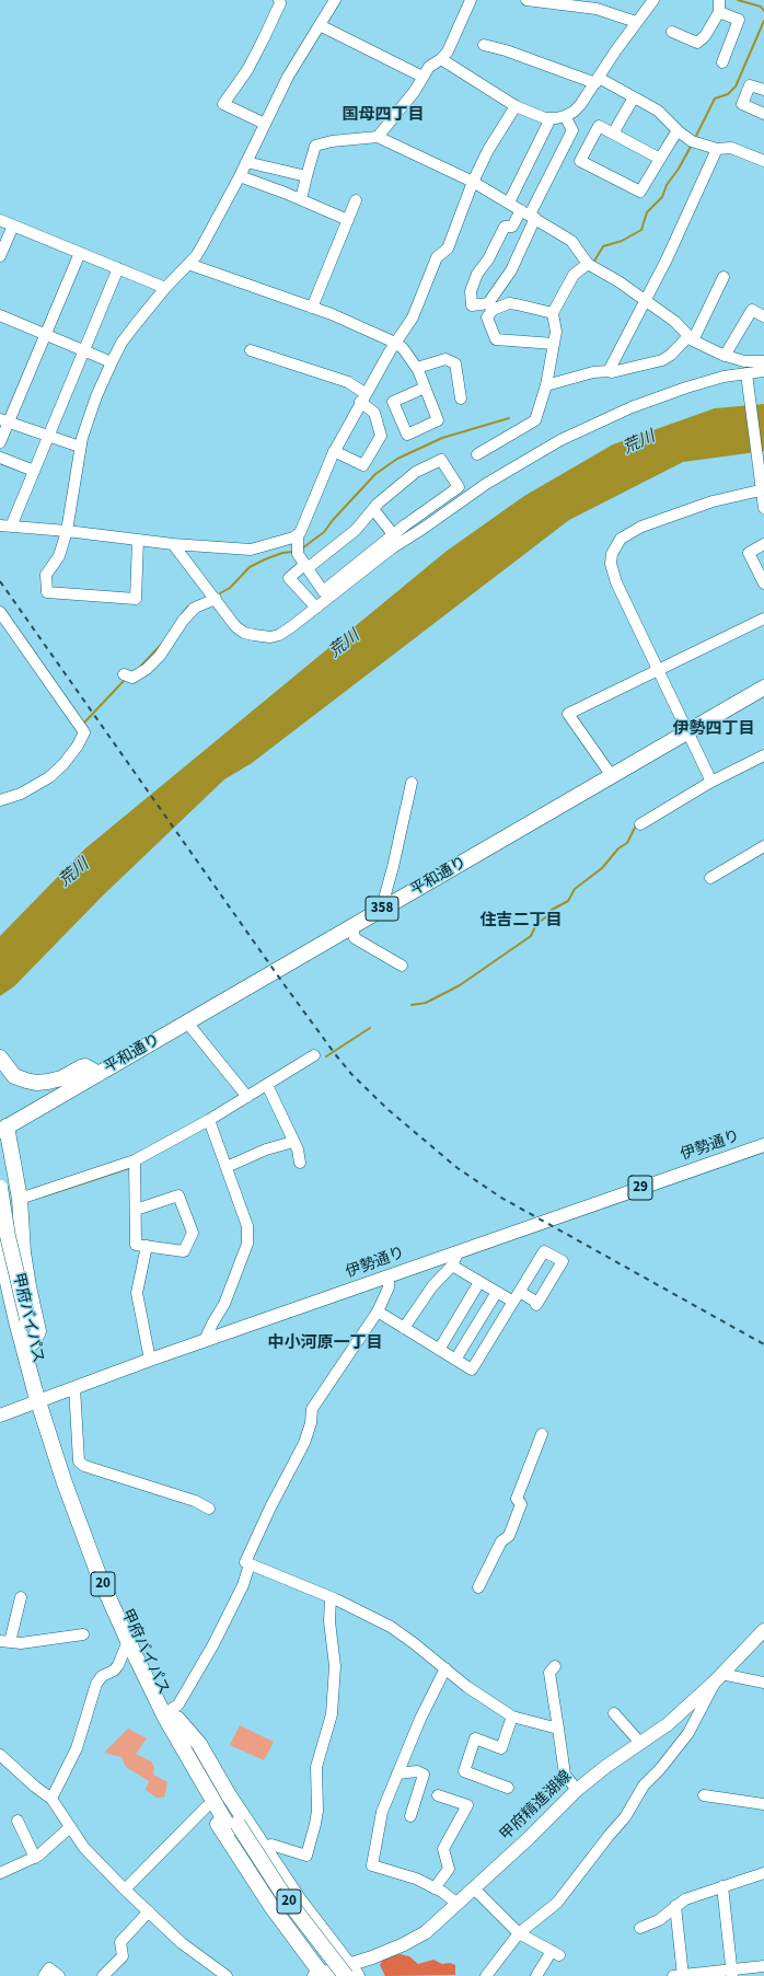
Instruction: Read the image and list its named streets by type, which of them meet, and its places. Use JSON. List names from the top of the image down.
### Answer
{
  "streets": {
    "highway": [
      "平和通り",
      "358",
      "甲府バイパス",
      "20"
    ],
    "main road": ["伊勢通り", "29", "甲府精進湖線"]
  },
  "crossings": [
    ["伊勢通り", "甲府バイパス"],
    ["甲府バイパス", "甲府精進湖線"]
  ],
  "districts": [
    "国母四丁目",
    "伊勢四丁目",
    "住吉二丁目",
    "中小河原一丁目"
  ],
  "water": ["荒川"]
}
